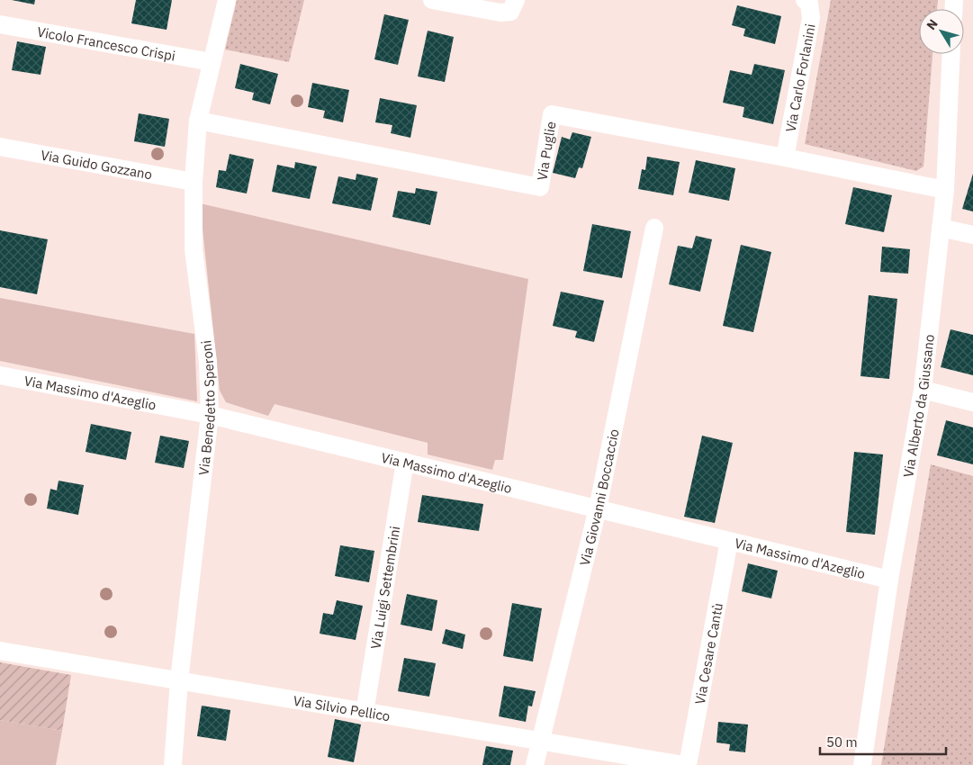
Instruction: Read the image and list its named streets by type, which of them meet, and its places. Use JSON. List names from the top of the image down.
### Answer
{
  "streets": {
    "street": [
      "Vicolo Francesco Crispi",
      "Via Carlo Forlanini",
      "Via Puglie",
      "Via Guido Gozzano",
      "Via Massimo d'Azeglio",
      "Via Alberto da Giussano",
      "Via Benedetto Speroni",
      "Via Giovanni Boccaccio",
      "Via Luigi Settembrini",
      "Via Cesare Cantù",
      "Via Silvio Pellico"
    ]
  },
  "crossings": [
    ["Vicolo Francesco Crispi", "Via Benedetto Speroni"],
    ["Via Carlo Forlanini", "Via Puglie"],
    ["Via Puglie", "Via Alberto da Giussano"],
    ["Via Puglie", "Via Benedetto Speroni"],
    ["Via Guido Gozzano", "Via Benedetto Speroni"],
    ["Via Massimo d'Azeglio", "Via Alberto da Giussano"],
    ["Via Massimo d'Azeglio", "Via Benedetto Speroni"],
    ["Via Massimo d'Azeglio", "Via Giovanni Boccaccio"],
    ["Via Massimo d'Azeglio", "Via Luigi Settembrini"],
    ["Via Massimo d'Azeglio", "Via Cesare Cantù"],
    ["Via Benedetto Speroni", "Via Silvio Pellico"],
    ["Via Giovanni Boccaccio", "Via Silvio Pellico"],
    ["Via Luigi Settembrini", "Via Silvio Pellico"]
  ],
  "scale_bar": "50 m",
  "north": "top left"
}
